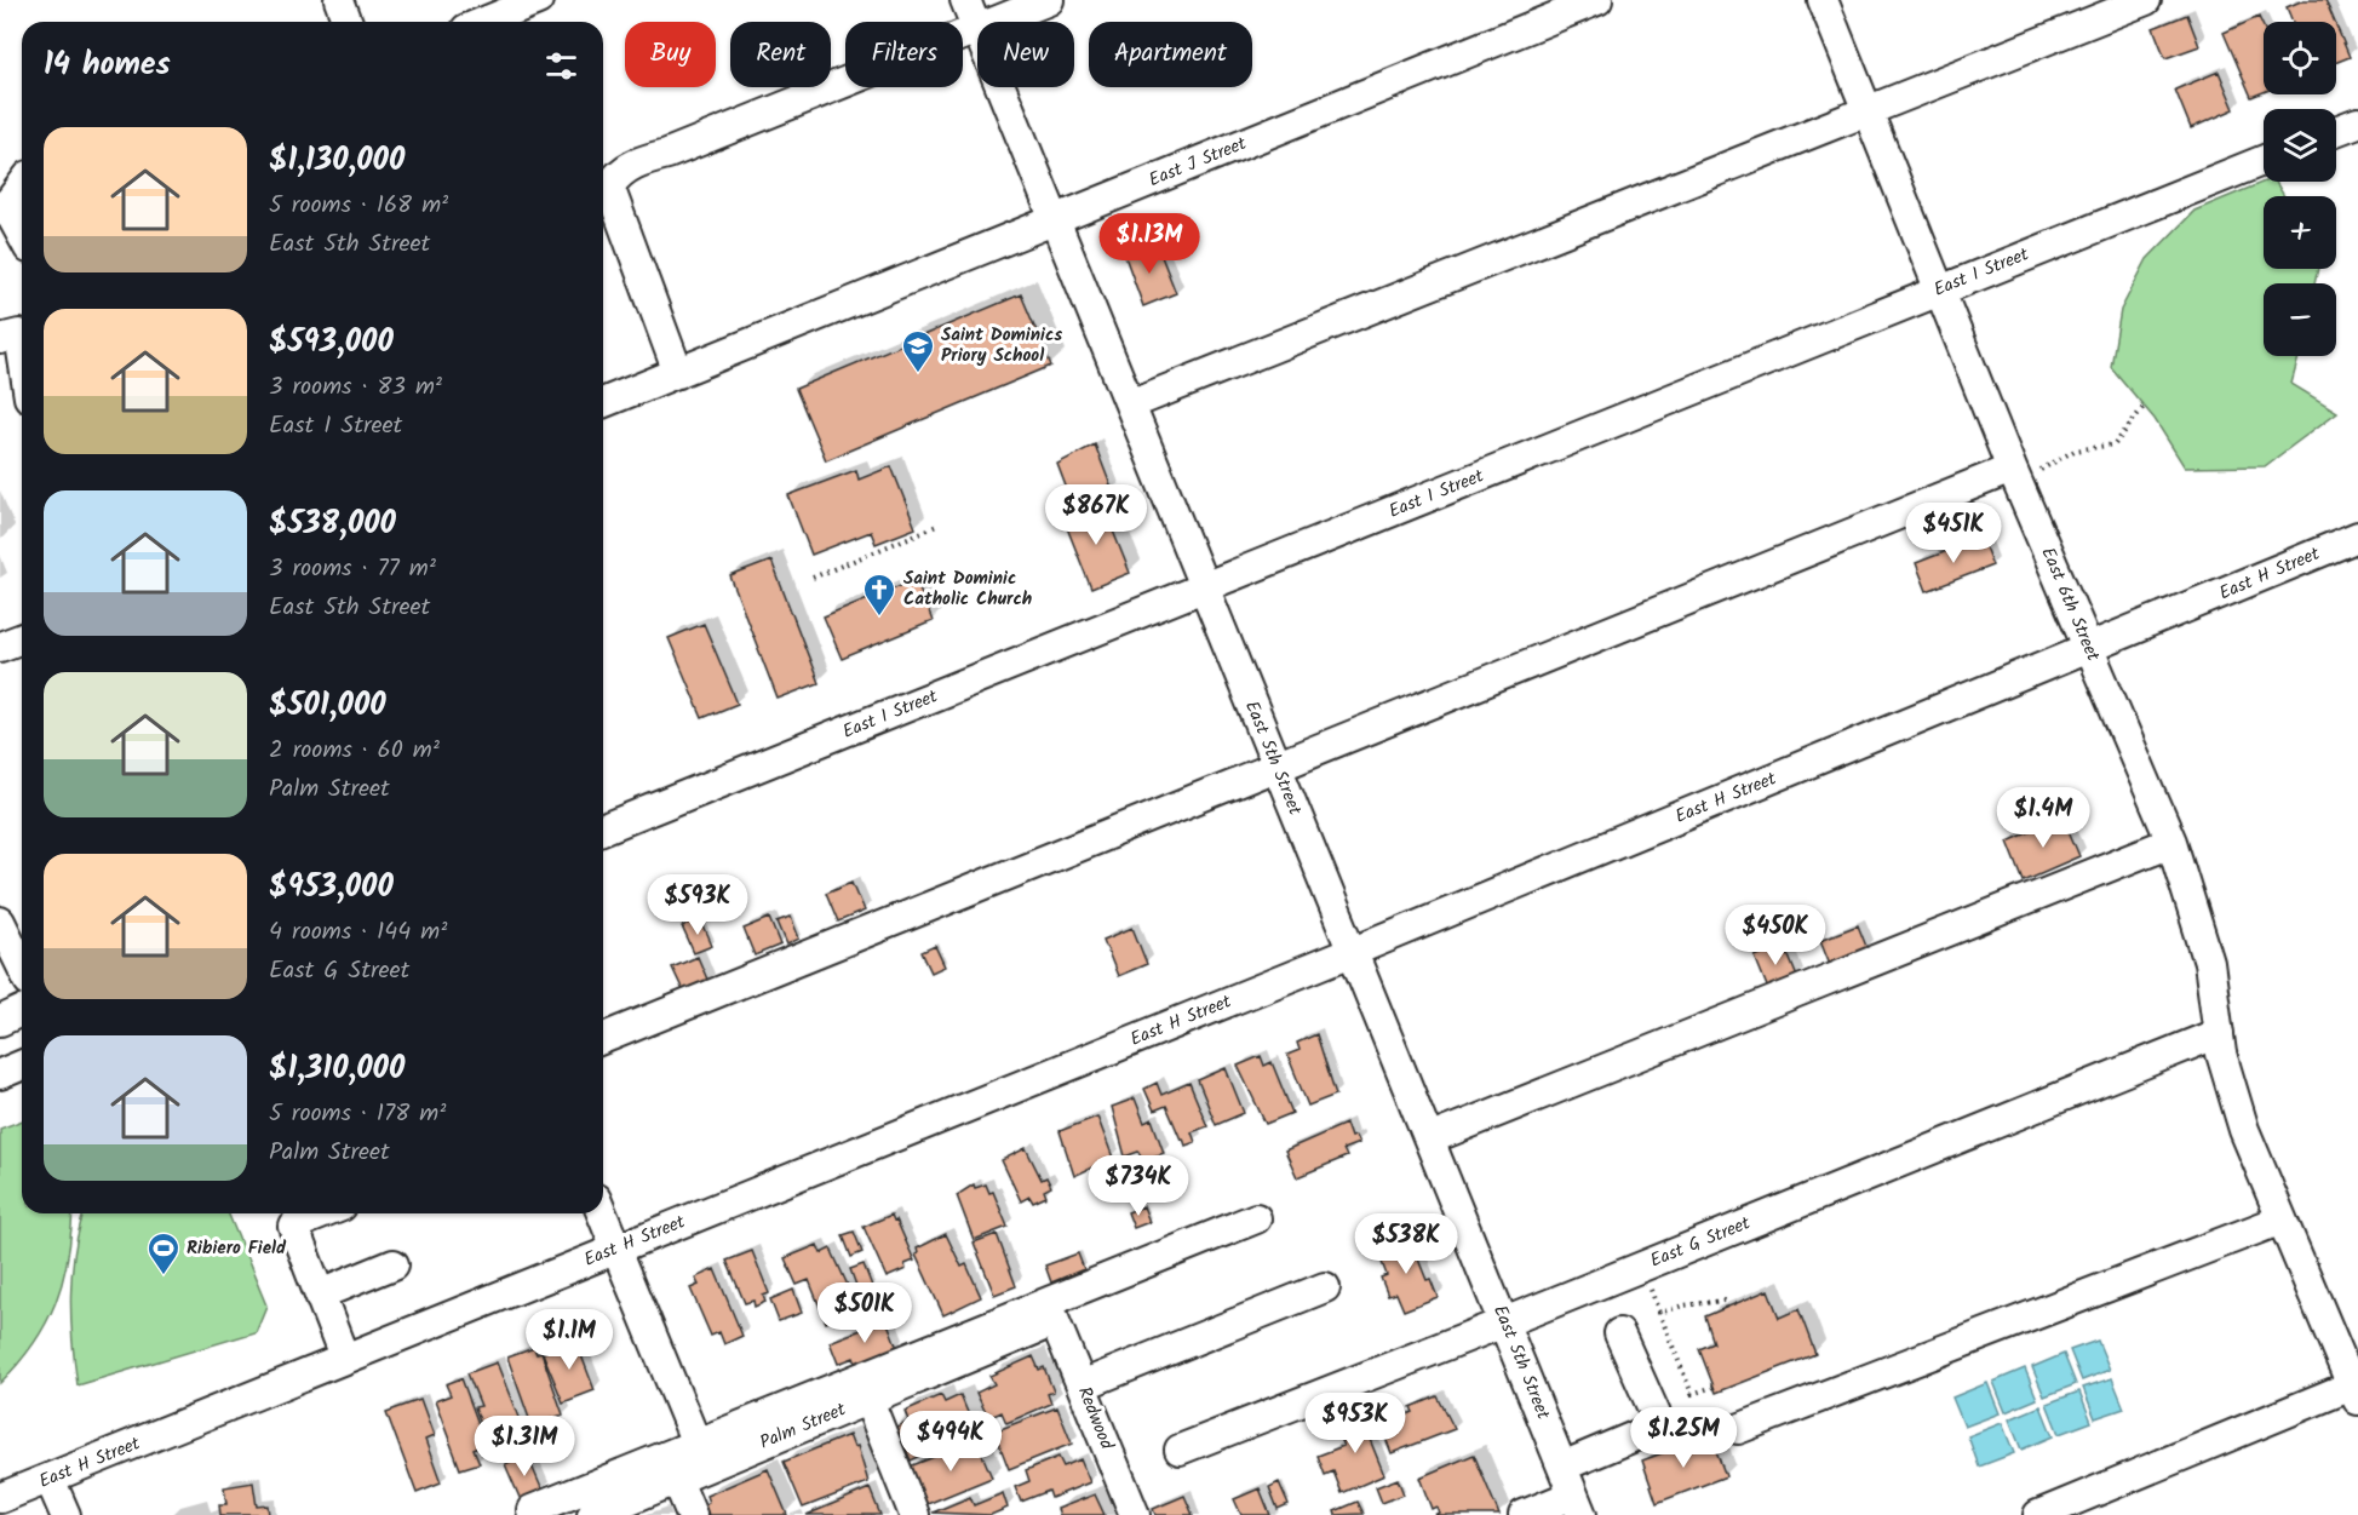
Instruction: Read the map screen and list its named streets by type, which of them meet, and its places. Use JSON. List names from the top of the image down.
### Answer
{
  "streets": {
    "street": [
      "East J Street",
      "East I Street",
      "East H Street",
      "East 6th Street",
      "East 5th Street",
      "East G Street",
      "Redwood",
      "Palm Street"
    ]
  },
  "crossings": [
    ["East J Street", "East 5th Street"],
    ["East I Street", "East 6th Street"],
    ["East I Street", "East 5th Street"],
    ["East H Street", "East 6th Street"],
    ["East H Street", "East 5th Street"],
    ["East 6th Street", "East G Street"],
    ["East 5th Street", "East G Street"],
    ["Redwood", "Palm Street"]
  ],
  "places": {
    "school or university": ["Saint Dominics Priory School"],
    "church": ["Saint Dominic Catholic Church"],
    "sports": ["Ribiero Field"]
  },
  "page": {
    "map_buttons": ["+", "−"],
    "chip": [
      "Buy",
      "Rent",
      "Filters",
      "New",
      "Apartment"
    ],
    "heading": "14 homes",
    "list": [
      {
        "name": "$1,130,000",
        "note": "5 rooms · 168 m² · East 5th Street"
      },
      {
        "name": "$593,000",
        "note": "3 rooms · 83 m² · East I Street"
      },
      {
        "name": "$538,000",
        "note": "3 rooms · 77 m² · East 5th Street"
      },
      {
        "name": "$501,000",
        "note": "2 rooms · 60 m² · Palm Street"
      },
      {
        "name": "$953,000",
        "note": "4 rooms · 144 m² · East G Street"
      },
      {
        "name": "$1,310,000",
        "note": "5 rooms · 178 m² · Palm Street"
      }
    ],
    "price": [
      "$1.13M",
      "$867K",
      "$451K",
      "$1.4M",
      "$593K",
      "$450K",
      "$734K",
      "$538K",
      "$501K",
      "$1.1M",
      "$953K",
      "$1.25M",
      "$494K",
      "$1.31M"
    ]
  }
}
